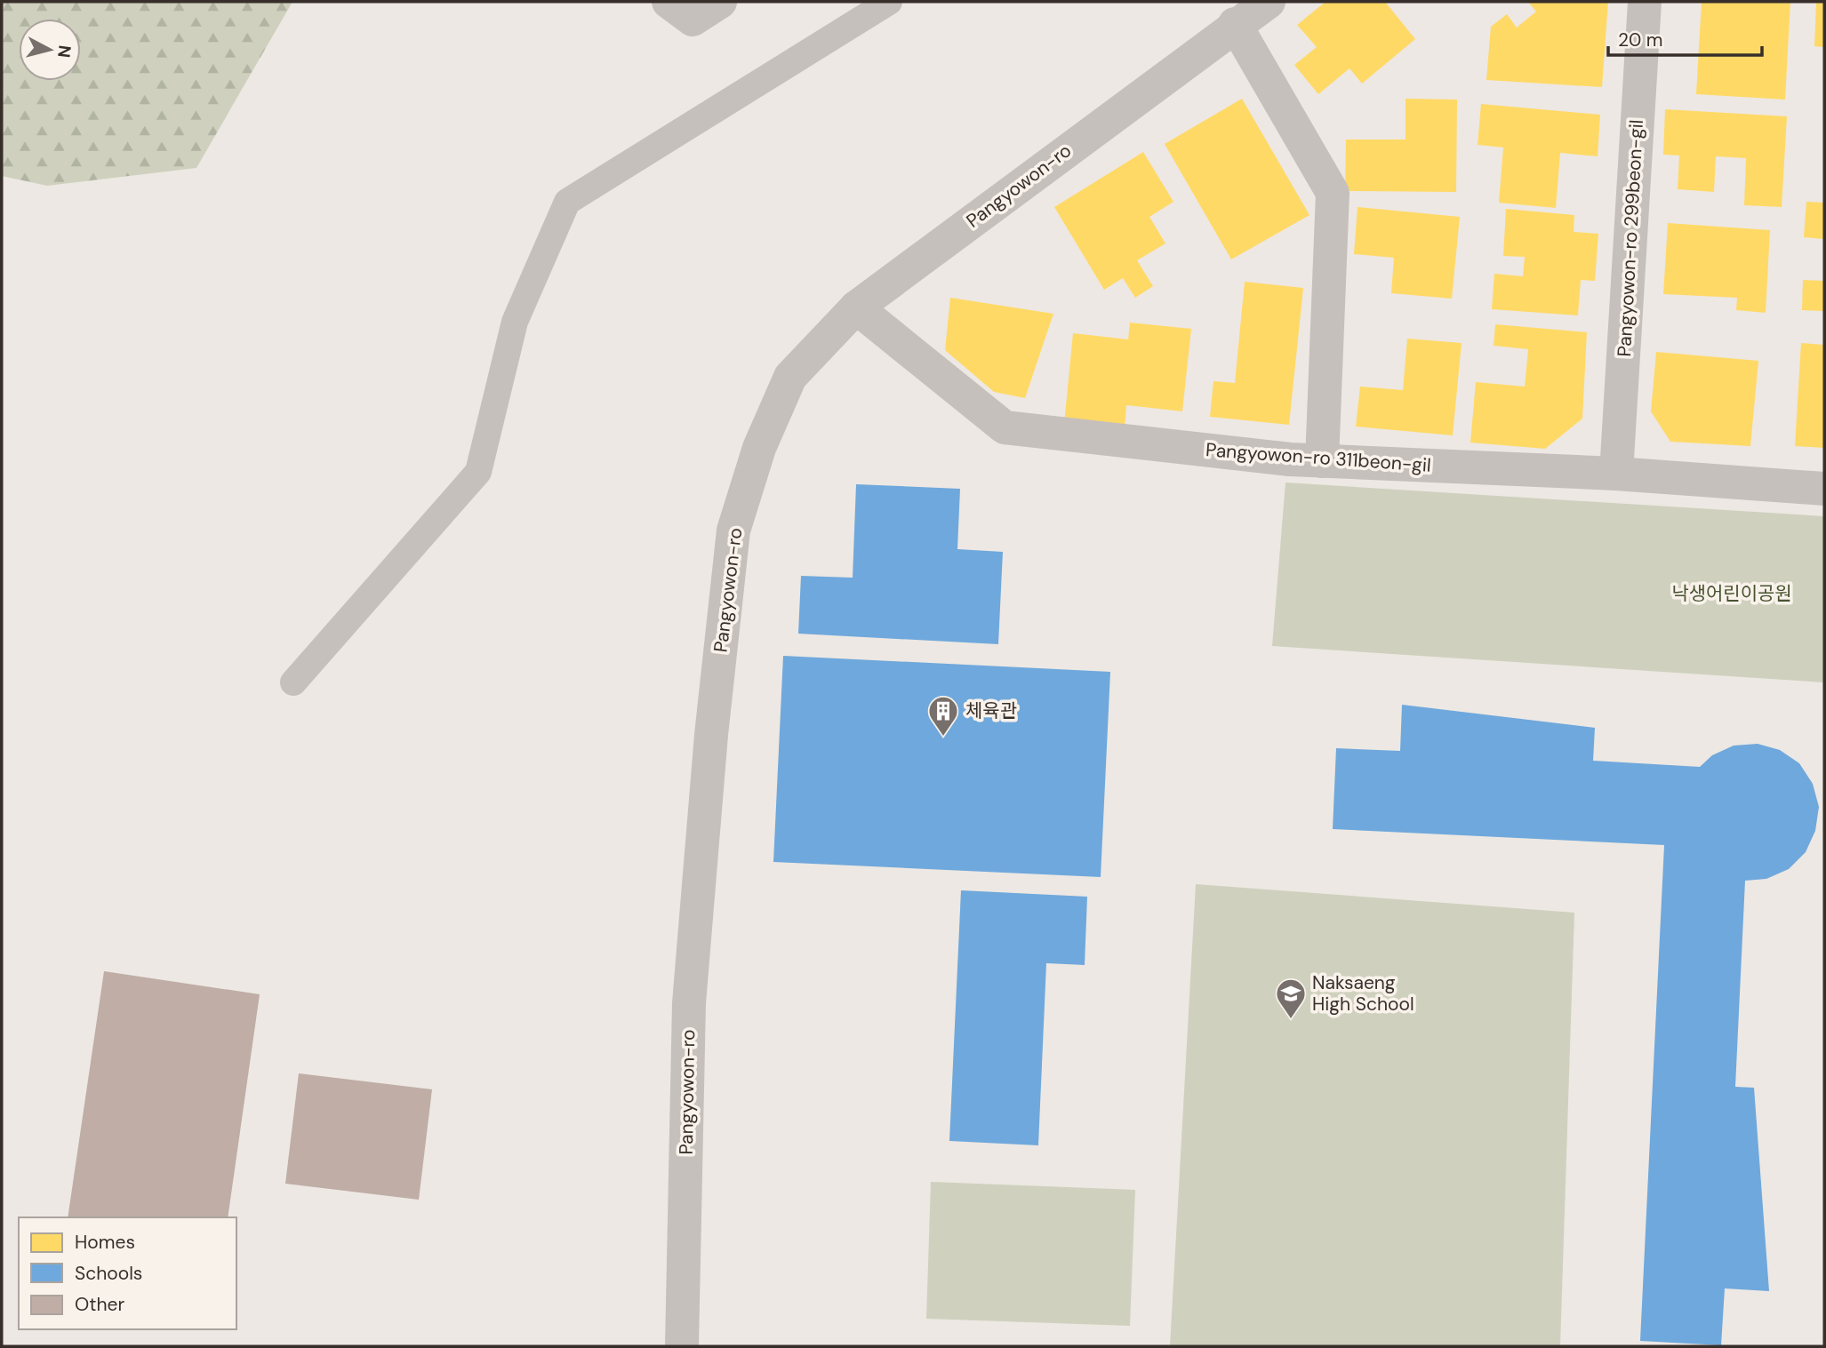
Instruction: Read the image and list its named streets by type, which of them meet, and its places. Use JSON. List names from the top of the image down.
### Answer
{
  "streets": {
    "street": ["Pangyowon-ro", "Pangyowon-ro 299beon-gil", "Pangyowon-ro 311beon-gil"]
  },
  "crossings": [
    ["Pangyowon-ro", "Pangyowon-ro 311beon-gil"],
    ["Pangyowon-ro 299beon-gil", "Pangyowon-ro 311beon-gil"]
  ],
  "parks": ["낙생어린이공원"],
  "places": {
    "building": ["체육관"],
    "school or university": ["Naksaeng High School"]
  },
  "legend": ["Homes", "Schools", "Other"],
  "scale_bar": "20 m",
  "north": "right"
}
